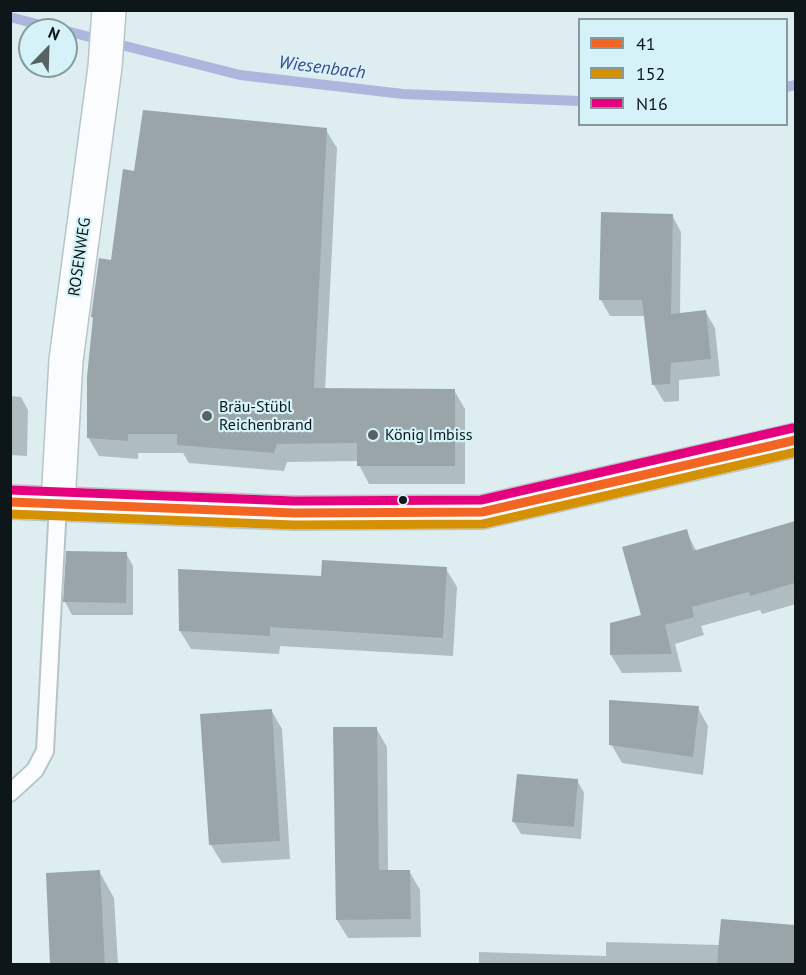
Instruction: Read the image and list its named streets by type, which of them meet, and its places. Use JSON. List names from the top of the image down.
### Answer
{
  "streets": {
    "main road": ["ROSENWEG"]
  },
  "water": ["Wiesenbach"],
  "places": ["Bräu-Stübl Reichenbrand", "König Imbiss"],
  "lines": ["transit line N16", "transit line 41", "transit line 152"],
  "legend": ["41", "152", "N16"],
  "north": "top right"
}
